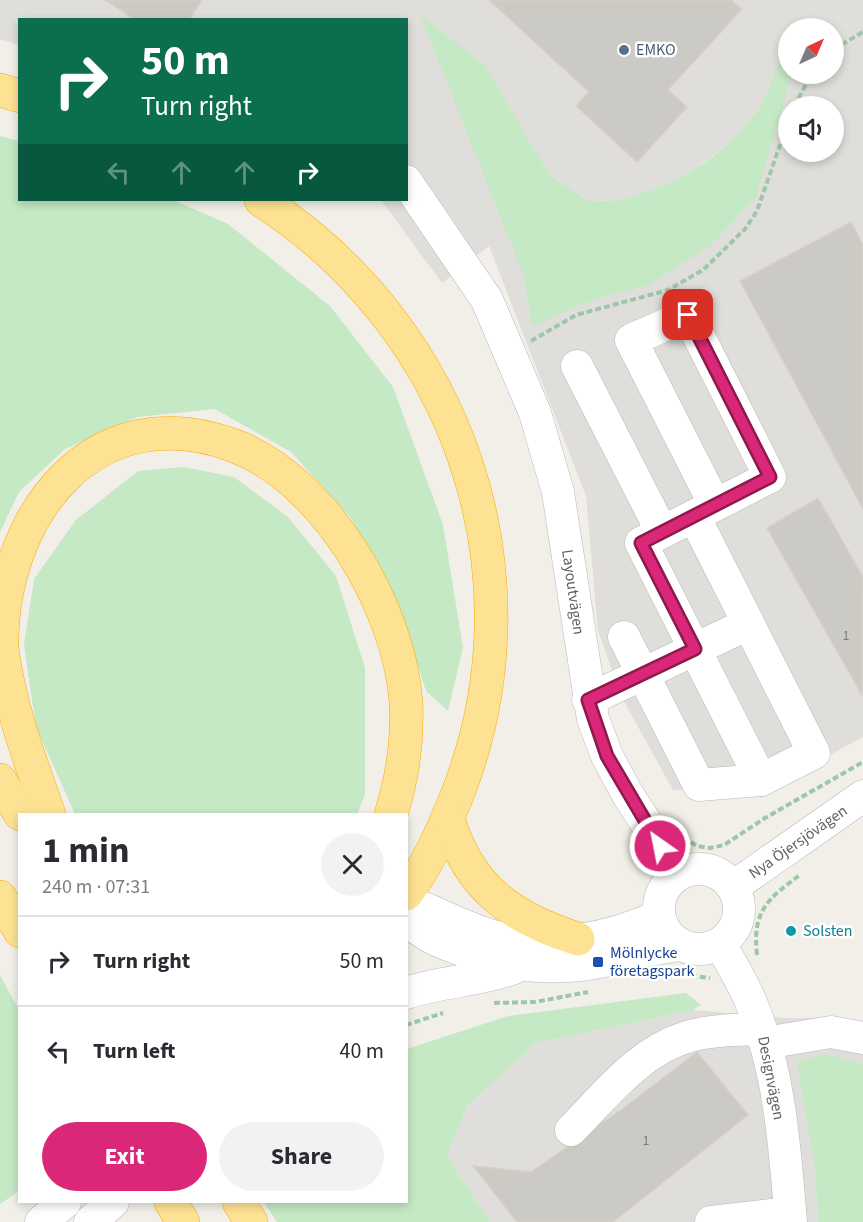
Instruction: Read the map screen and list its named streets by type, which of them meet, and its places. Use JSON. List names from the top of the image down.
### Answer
{
  "streets": {
    "street": ["Layoutvägen", "Nya Öjersjövägen", "Designvägen"]
  },
  "crossings": [
    ["Layoutvägen", "Nya Öjersjövägen"],
    ["Layoutvägen", "Designvägen"],
    ["Nya Öjersjövägen", "Designvägen"]
  ],
  "places": {
    "other": ["EMKO", "Solsten"],
    "transit": ["Mölnlycke företagspark"]
  },
  "house_numbers": ["1", "1"],
  "north": "top right",
  "page": {
    "turn": ["50 m", "Turn right"],
    "heading": ["1 min", "240 m · 07:31"],
    "list": [
      {
        "name": "Turn right",
        "value": "50 m"
      },
      {
        "name": "Turn left",
        "value": "40 m"
      }
    ],
    "buttons": ["Exit", "Share"]
  }
}
